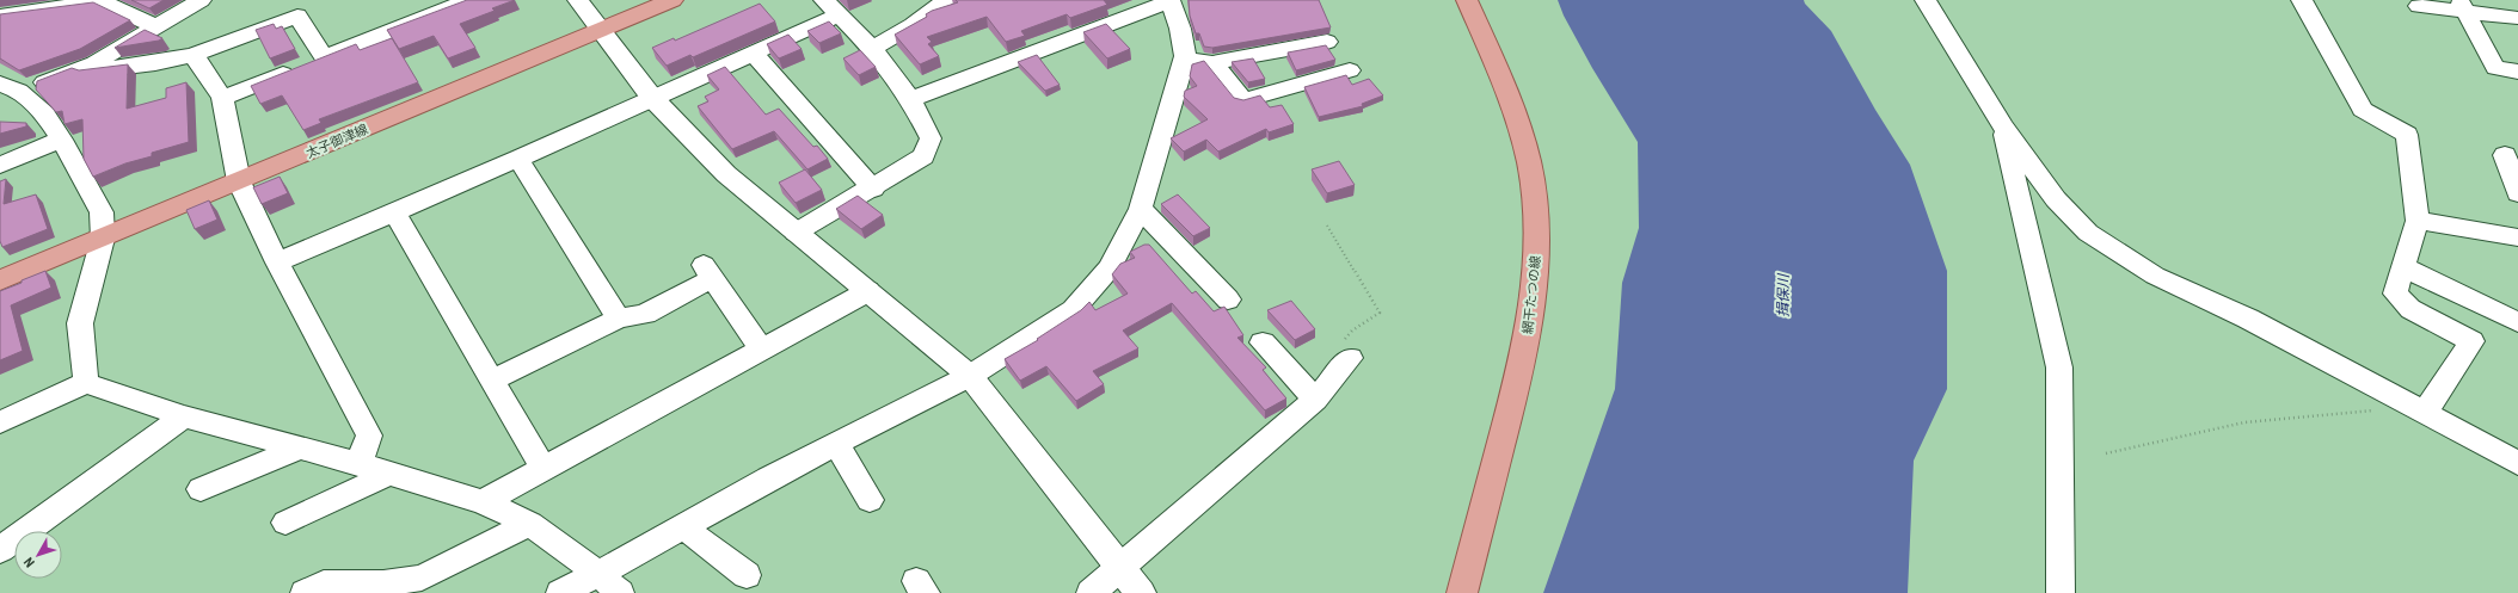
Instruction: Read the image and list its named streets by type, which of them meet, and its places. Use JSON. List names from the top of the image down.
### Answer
{
  "streets": {
    "main road": ["太子御津線", "網干たつの線"]
  },
  "water": ["揖保川"],
  "north": "bottom left"
}
